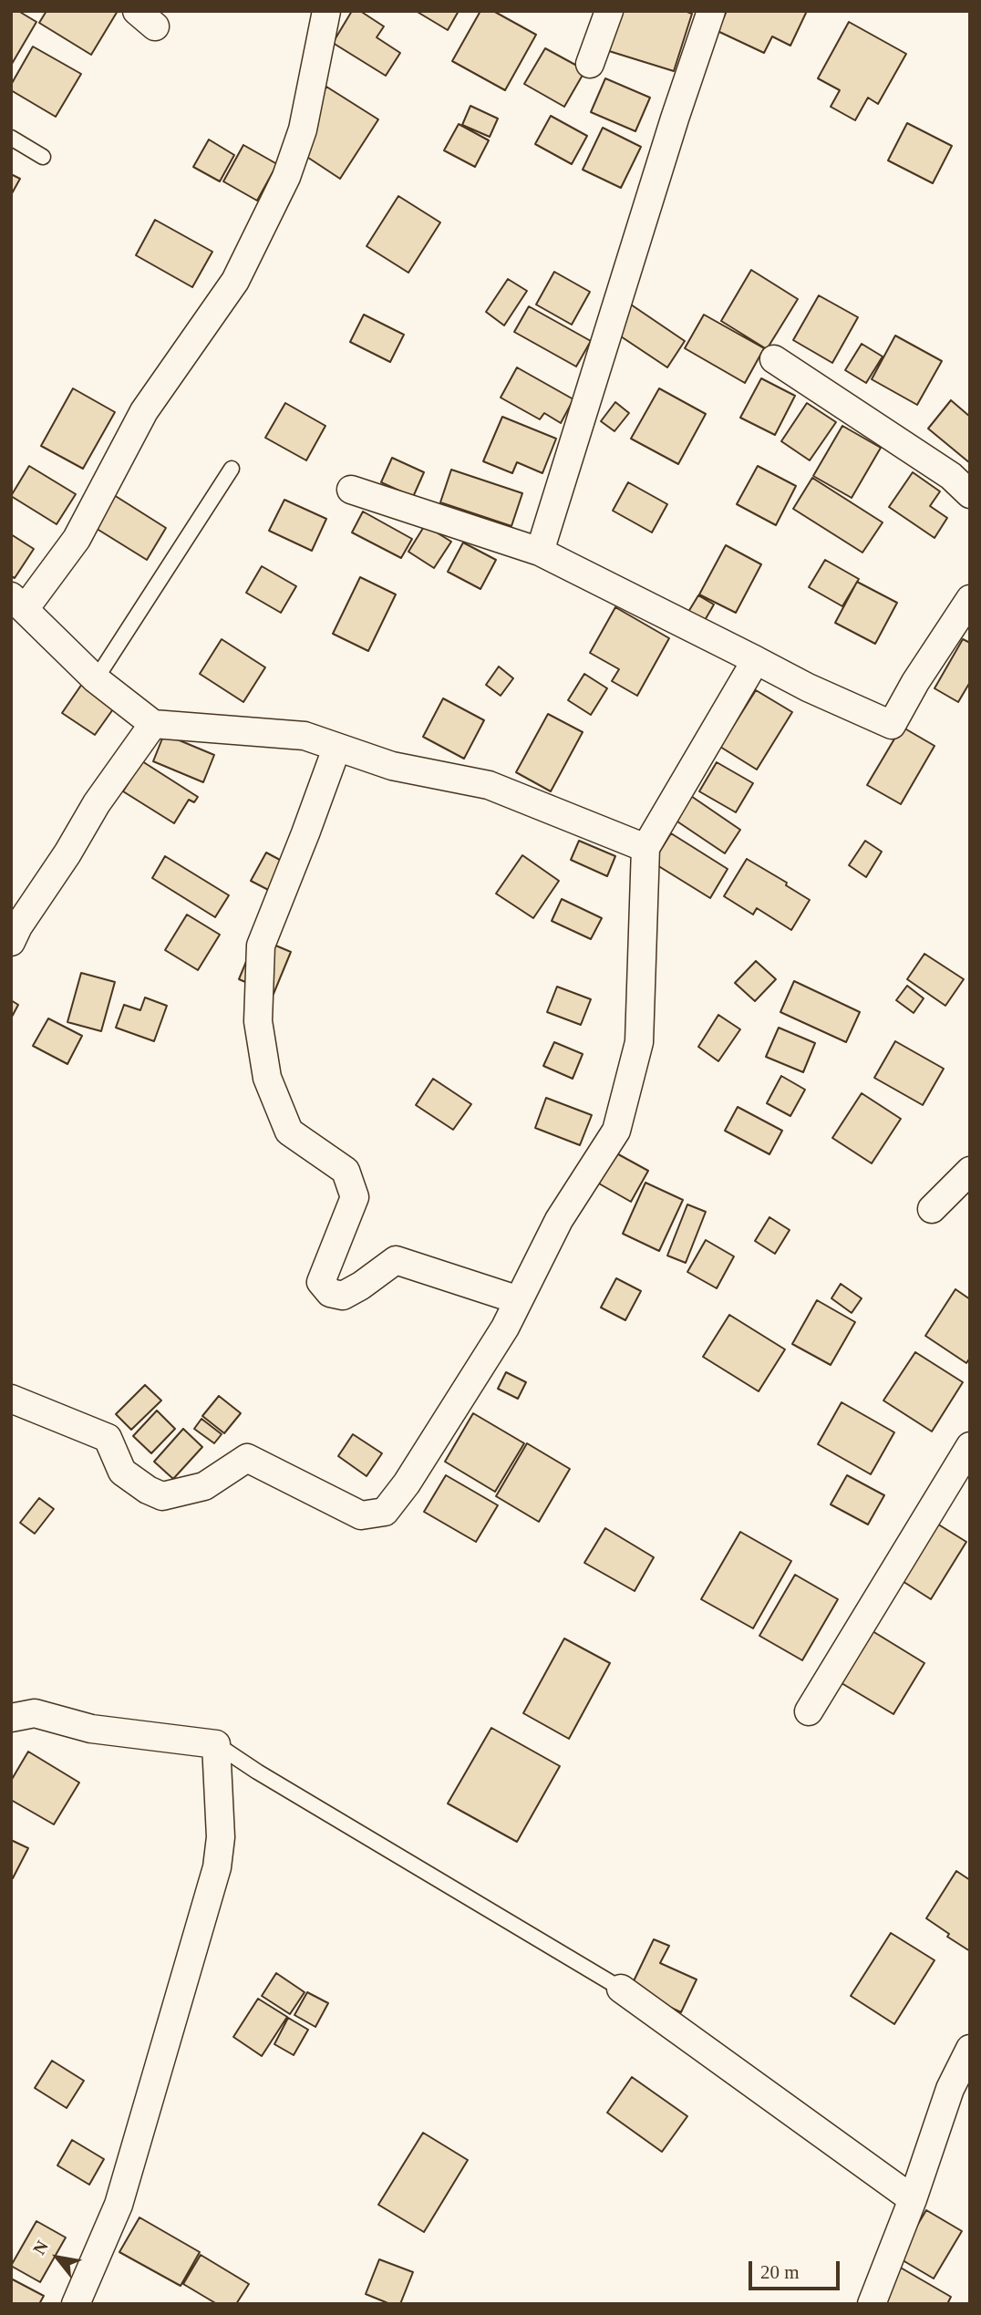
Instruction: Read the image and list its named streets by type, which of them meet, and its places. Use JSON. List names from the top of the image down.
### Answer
{
  "scale_bar": "20 m",
  "north": "top left"
}
